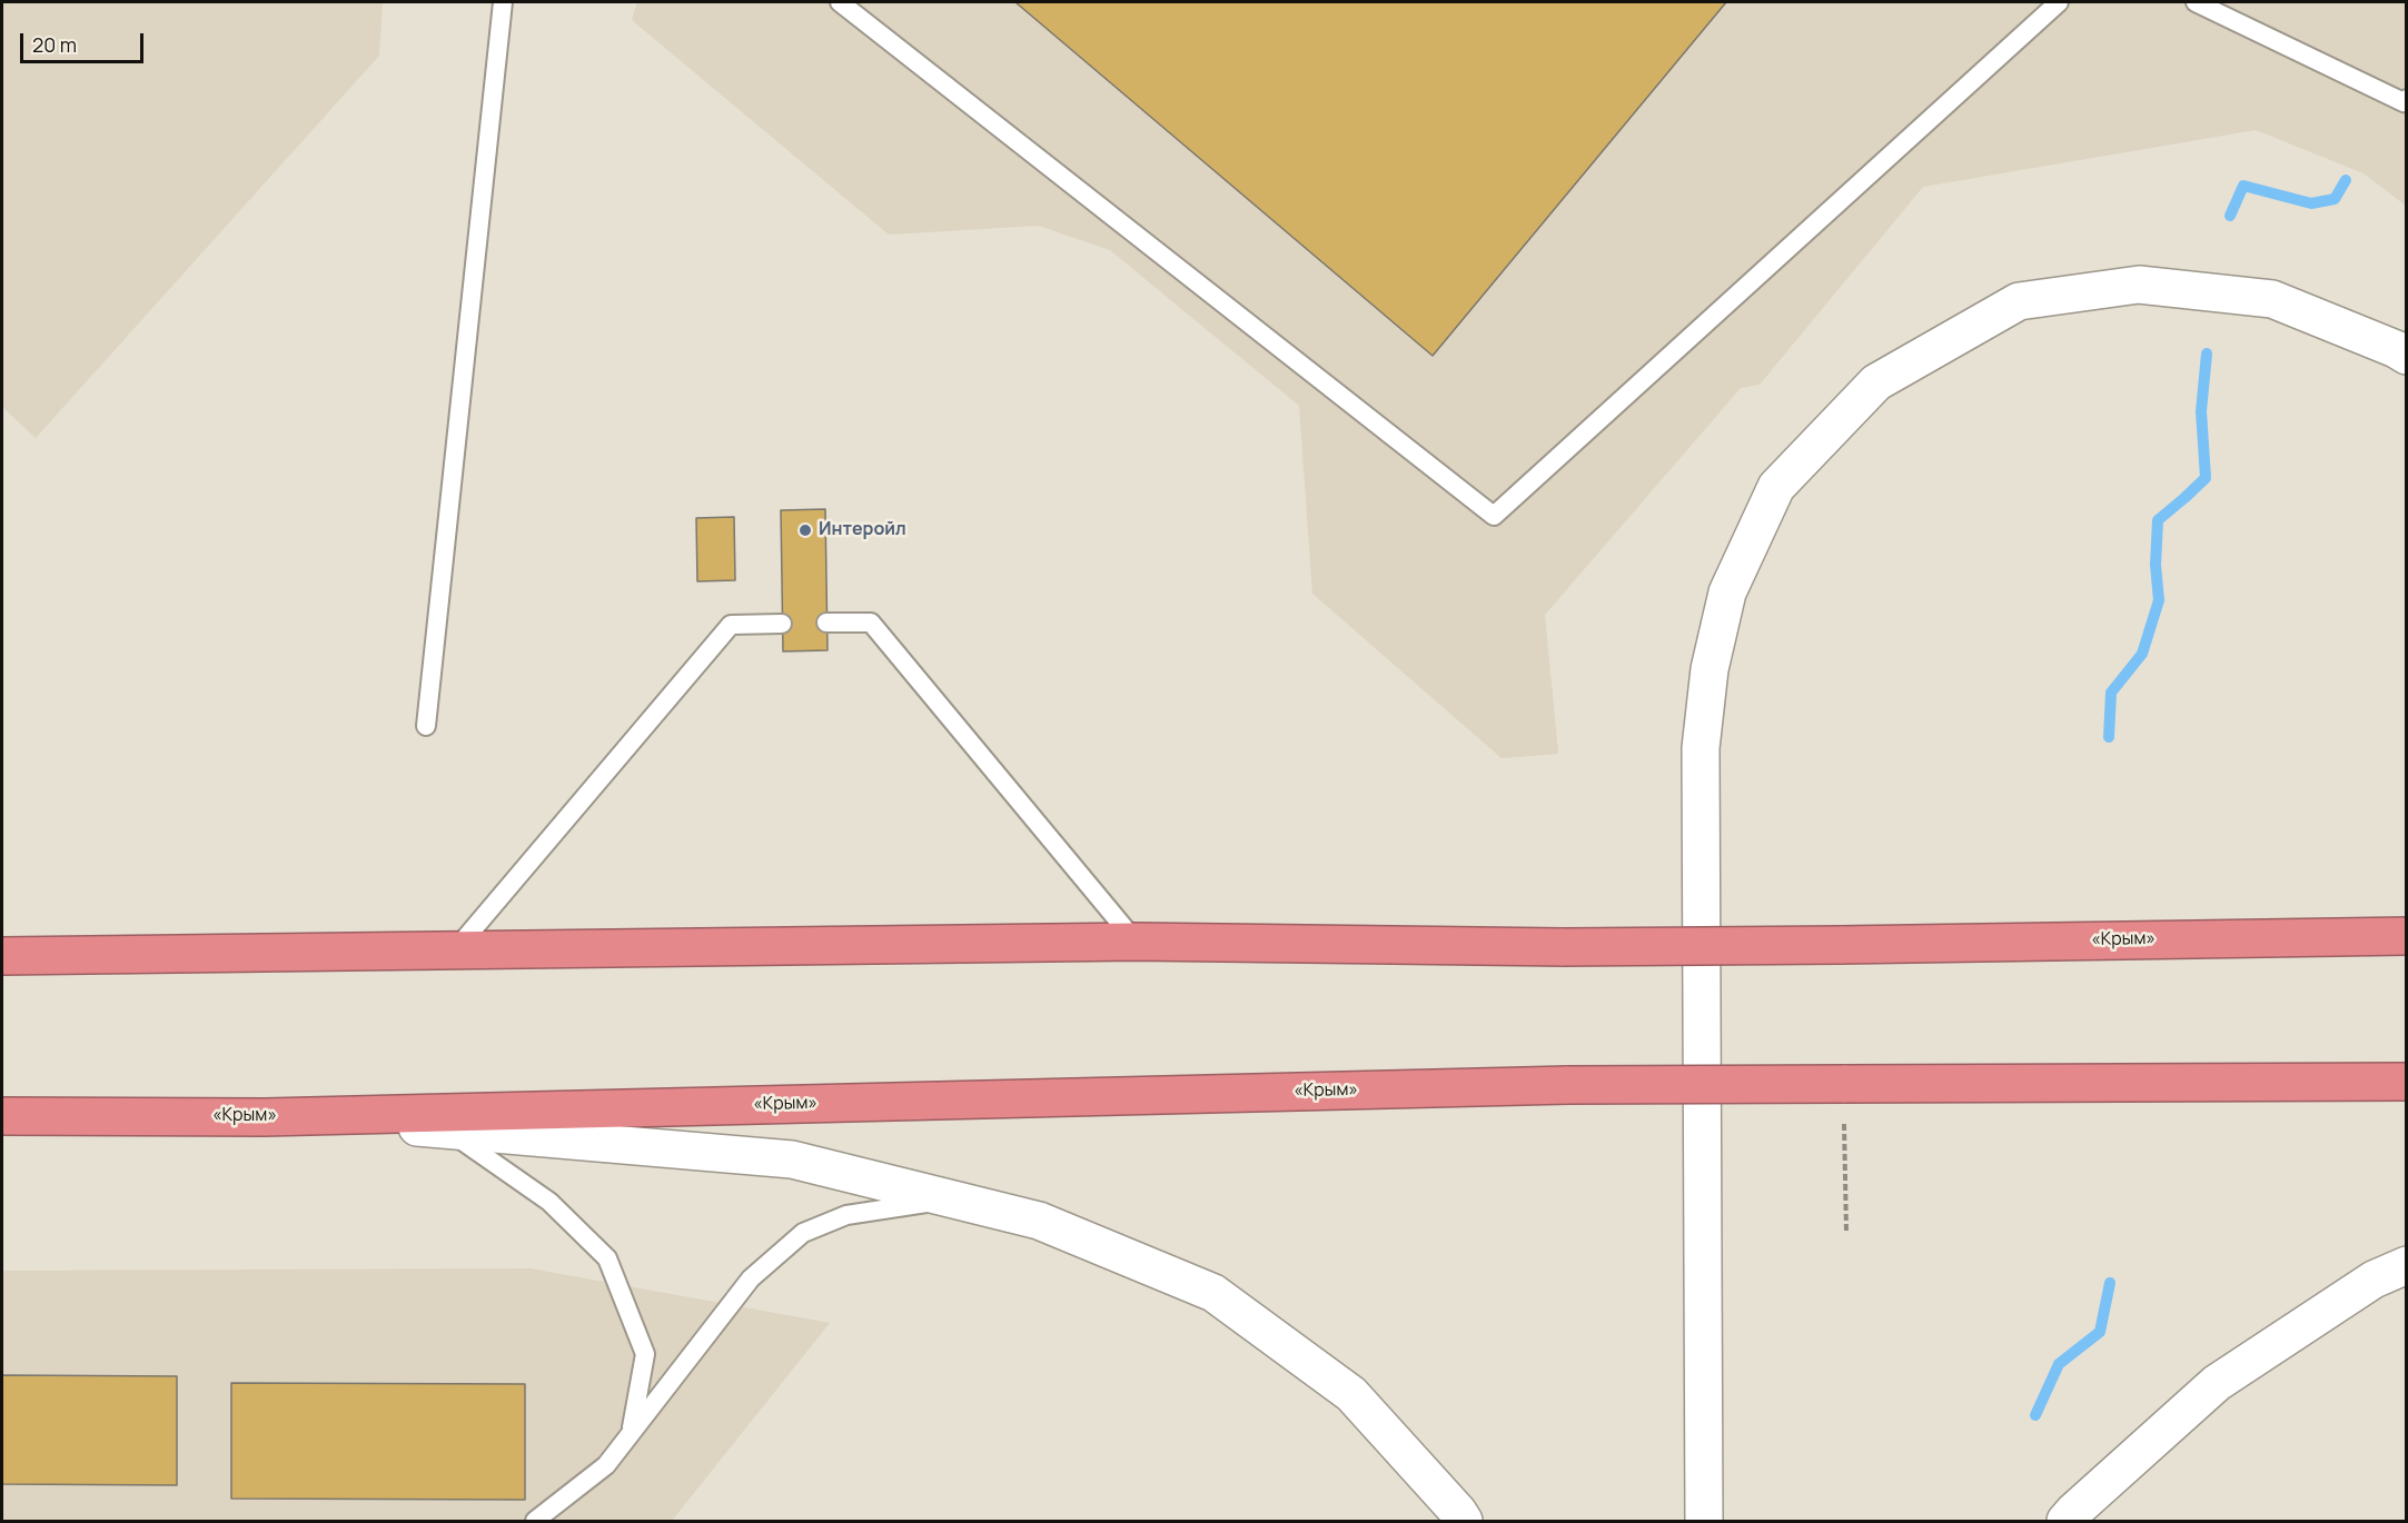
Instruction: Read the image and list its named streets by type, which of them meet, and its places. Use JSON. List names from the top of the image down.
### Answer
{
  "streets": {
    "highway": ["«Крым»"]
  },
  "places": ["Интеройл"],
  "scale_bar": "20 m"
}
